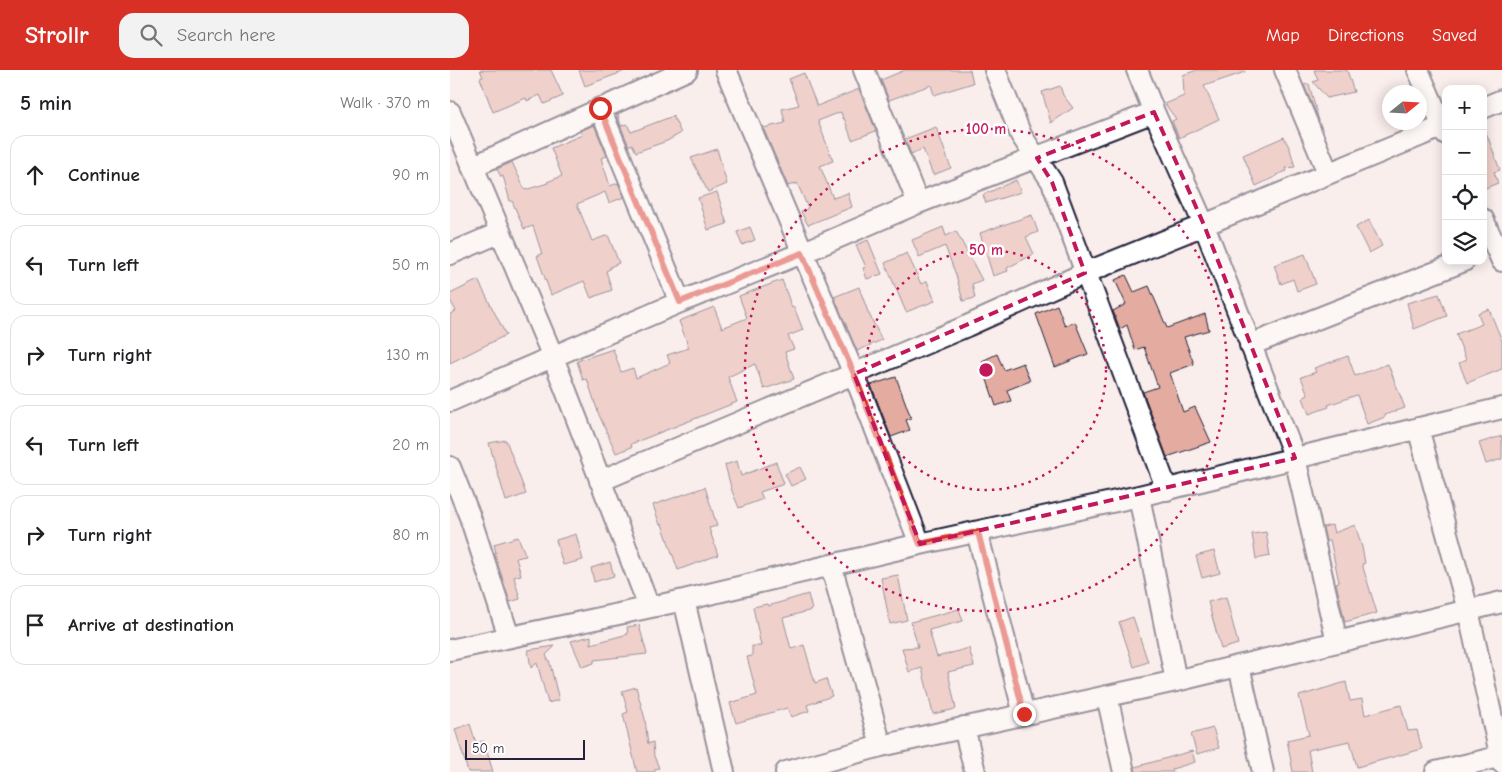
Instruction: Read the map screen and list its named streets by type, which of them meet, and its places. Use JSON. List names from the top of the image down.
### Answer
{
  "scale_bar": "50 m",
  "north": "right",
  "page": {
    "header": "Strollr",
    "search": "Search here",
    "nav": ["Map", "Directions", "Saved"],
    "heading": ["5 min", "Walk · 370 m"],
    "map_buttons": ["+", "−"],
    "list": [
      ["Continue", "90 m"],
      ["Turn left", "50 m"],
      ["Turn right", "130 m"],
      ["Turn left", "20 m"],
      ["Turn right", "80 m"],
      "Arrive at destination"
    ],
    "scale": "50 m"
  },
  "rings": ["100 m", "50 m"]
}
